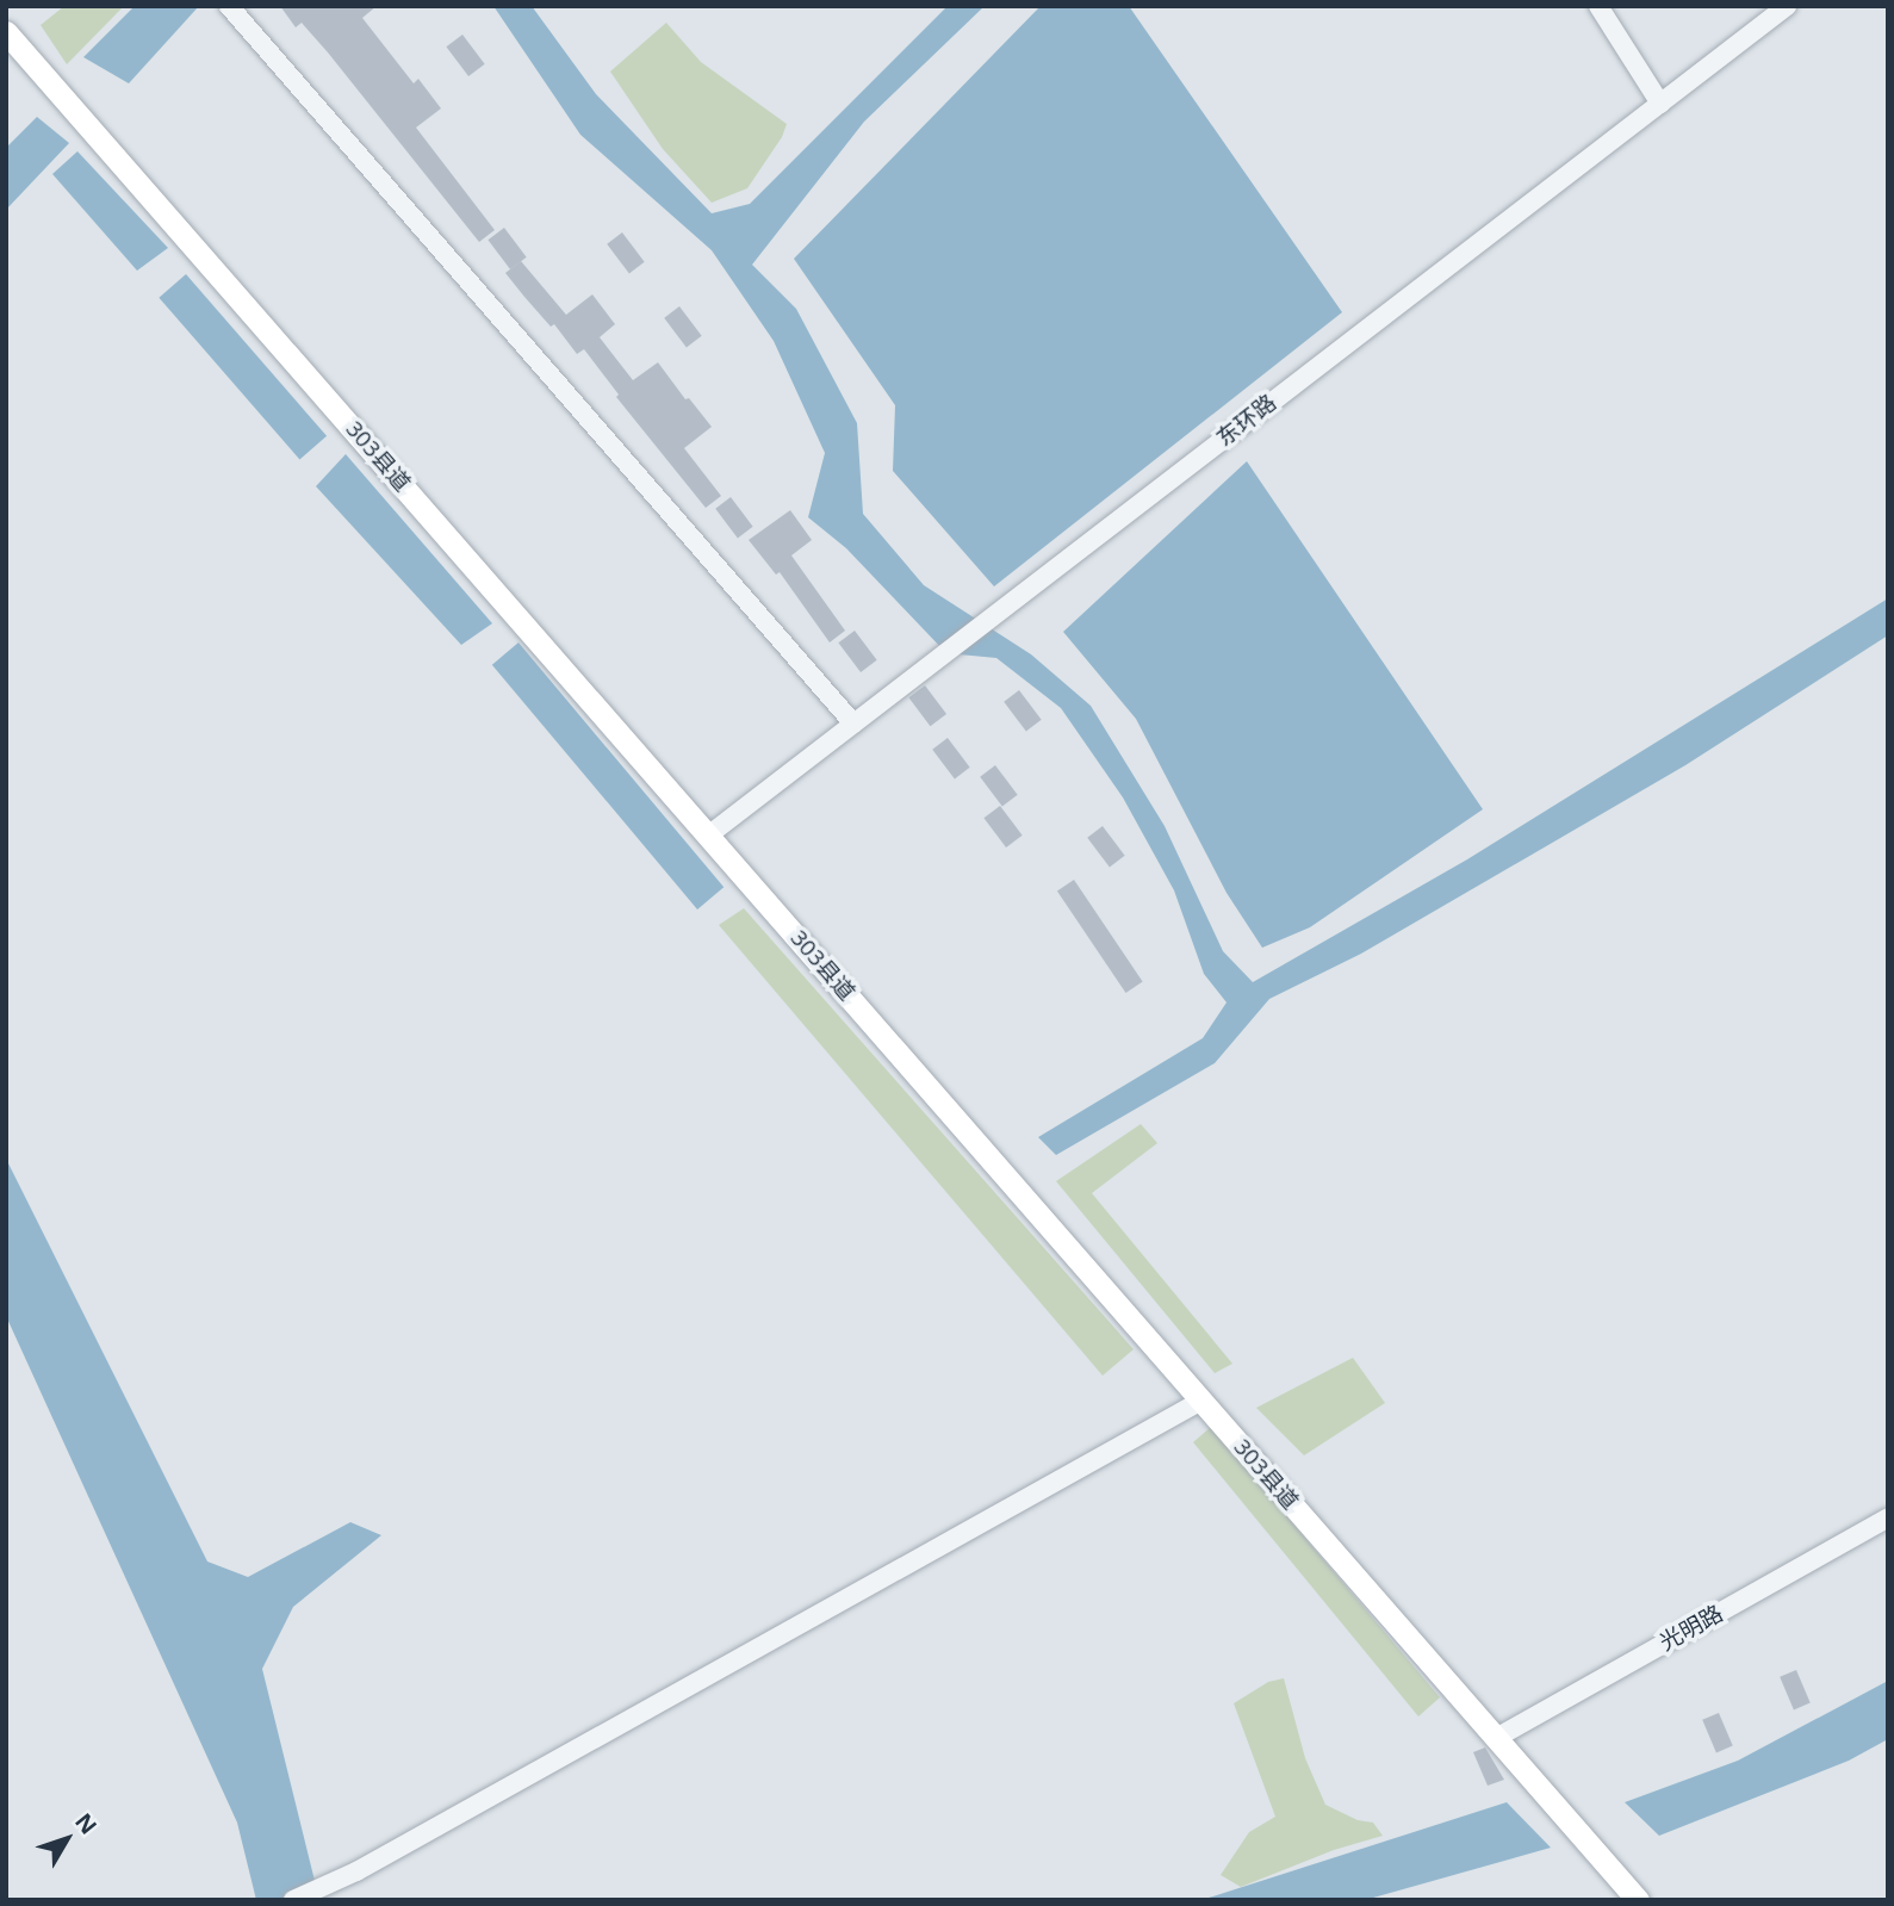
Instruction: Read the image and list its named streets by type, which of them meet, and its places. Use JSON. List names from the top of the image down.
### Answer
{
  "streets": {
    "main road": ["303县道"],
    "street": ["东环路", "光明路"]
  },
  "crossings": [
    ["东环路", "303县道"],
    ["303县道", "光明路"]
  ],
  "north": "top right"
}
